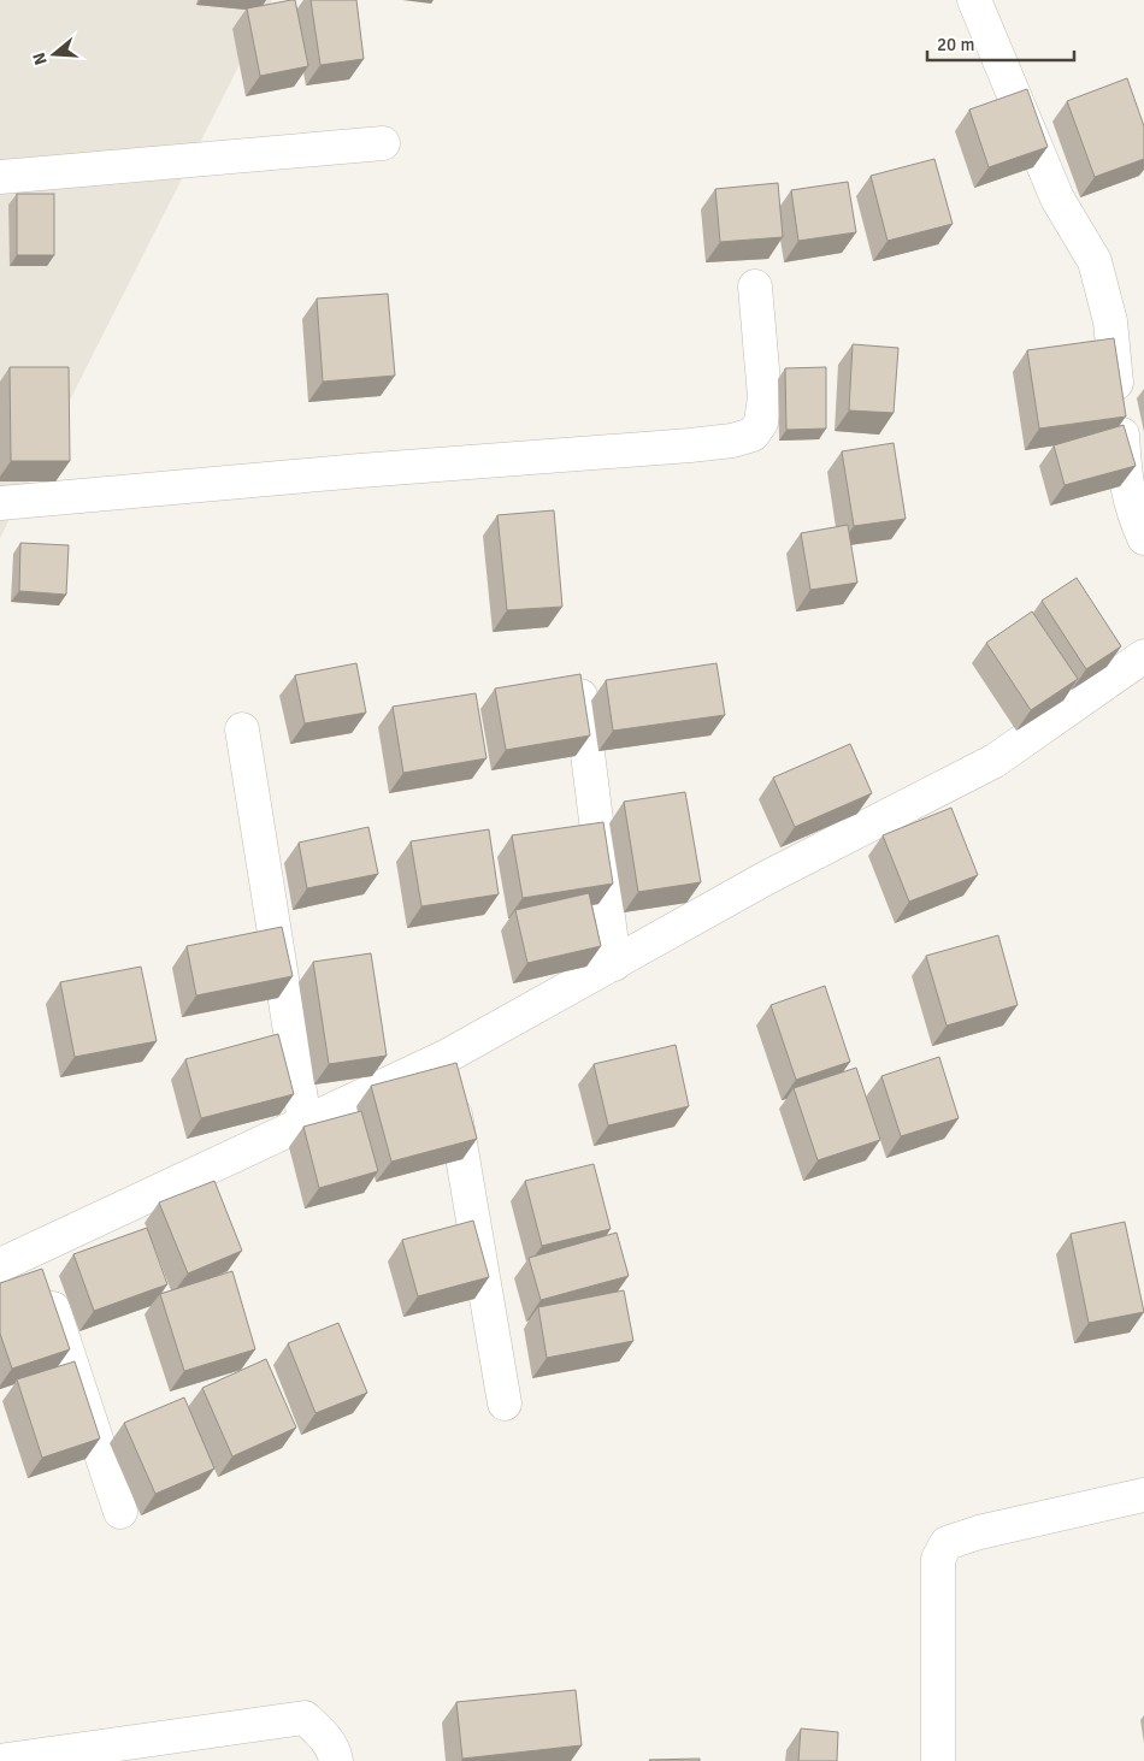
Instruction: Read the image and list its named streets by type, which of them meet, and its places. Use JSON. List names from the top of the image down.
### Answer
{
  "scale_bar": "20 m",
  "north": "left"
}
